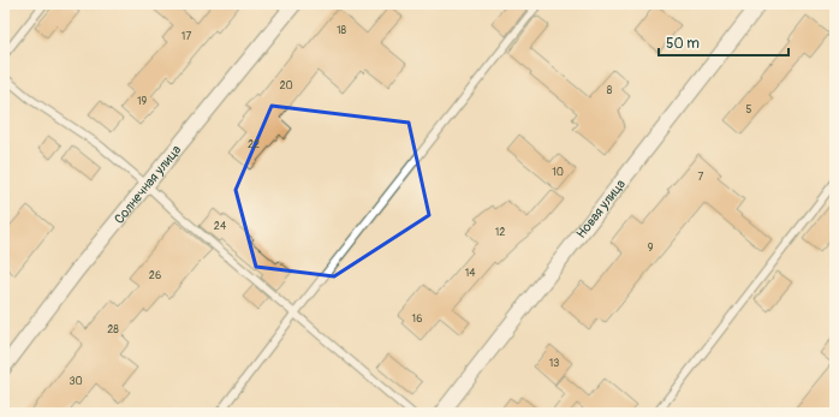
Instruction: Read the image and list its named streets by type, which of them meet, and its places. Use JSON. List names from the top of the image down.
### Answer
{
  "streets": {
    "street": ["Солнечная улица", "Новая улица"]
  },
  "house_numbers": [
    "18",
    "17",
    "20",
    "8",
    "19",
    "5",
    "22",
    "10",
    "7",
    "24",
    "12",
    "9",
    "14",
    "26",
    "16",
    "28",
    "13",
    "30"
  ],
  "scale_bar": "50 m"
}
